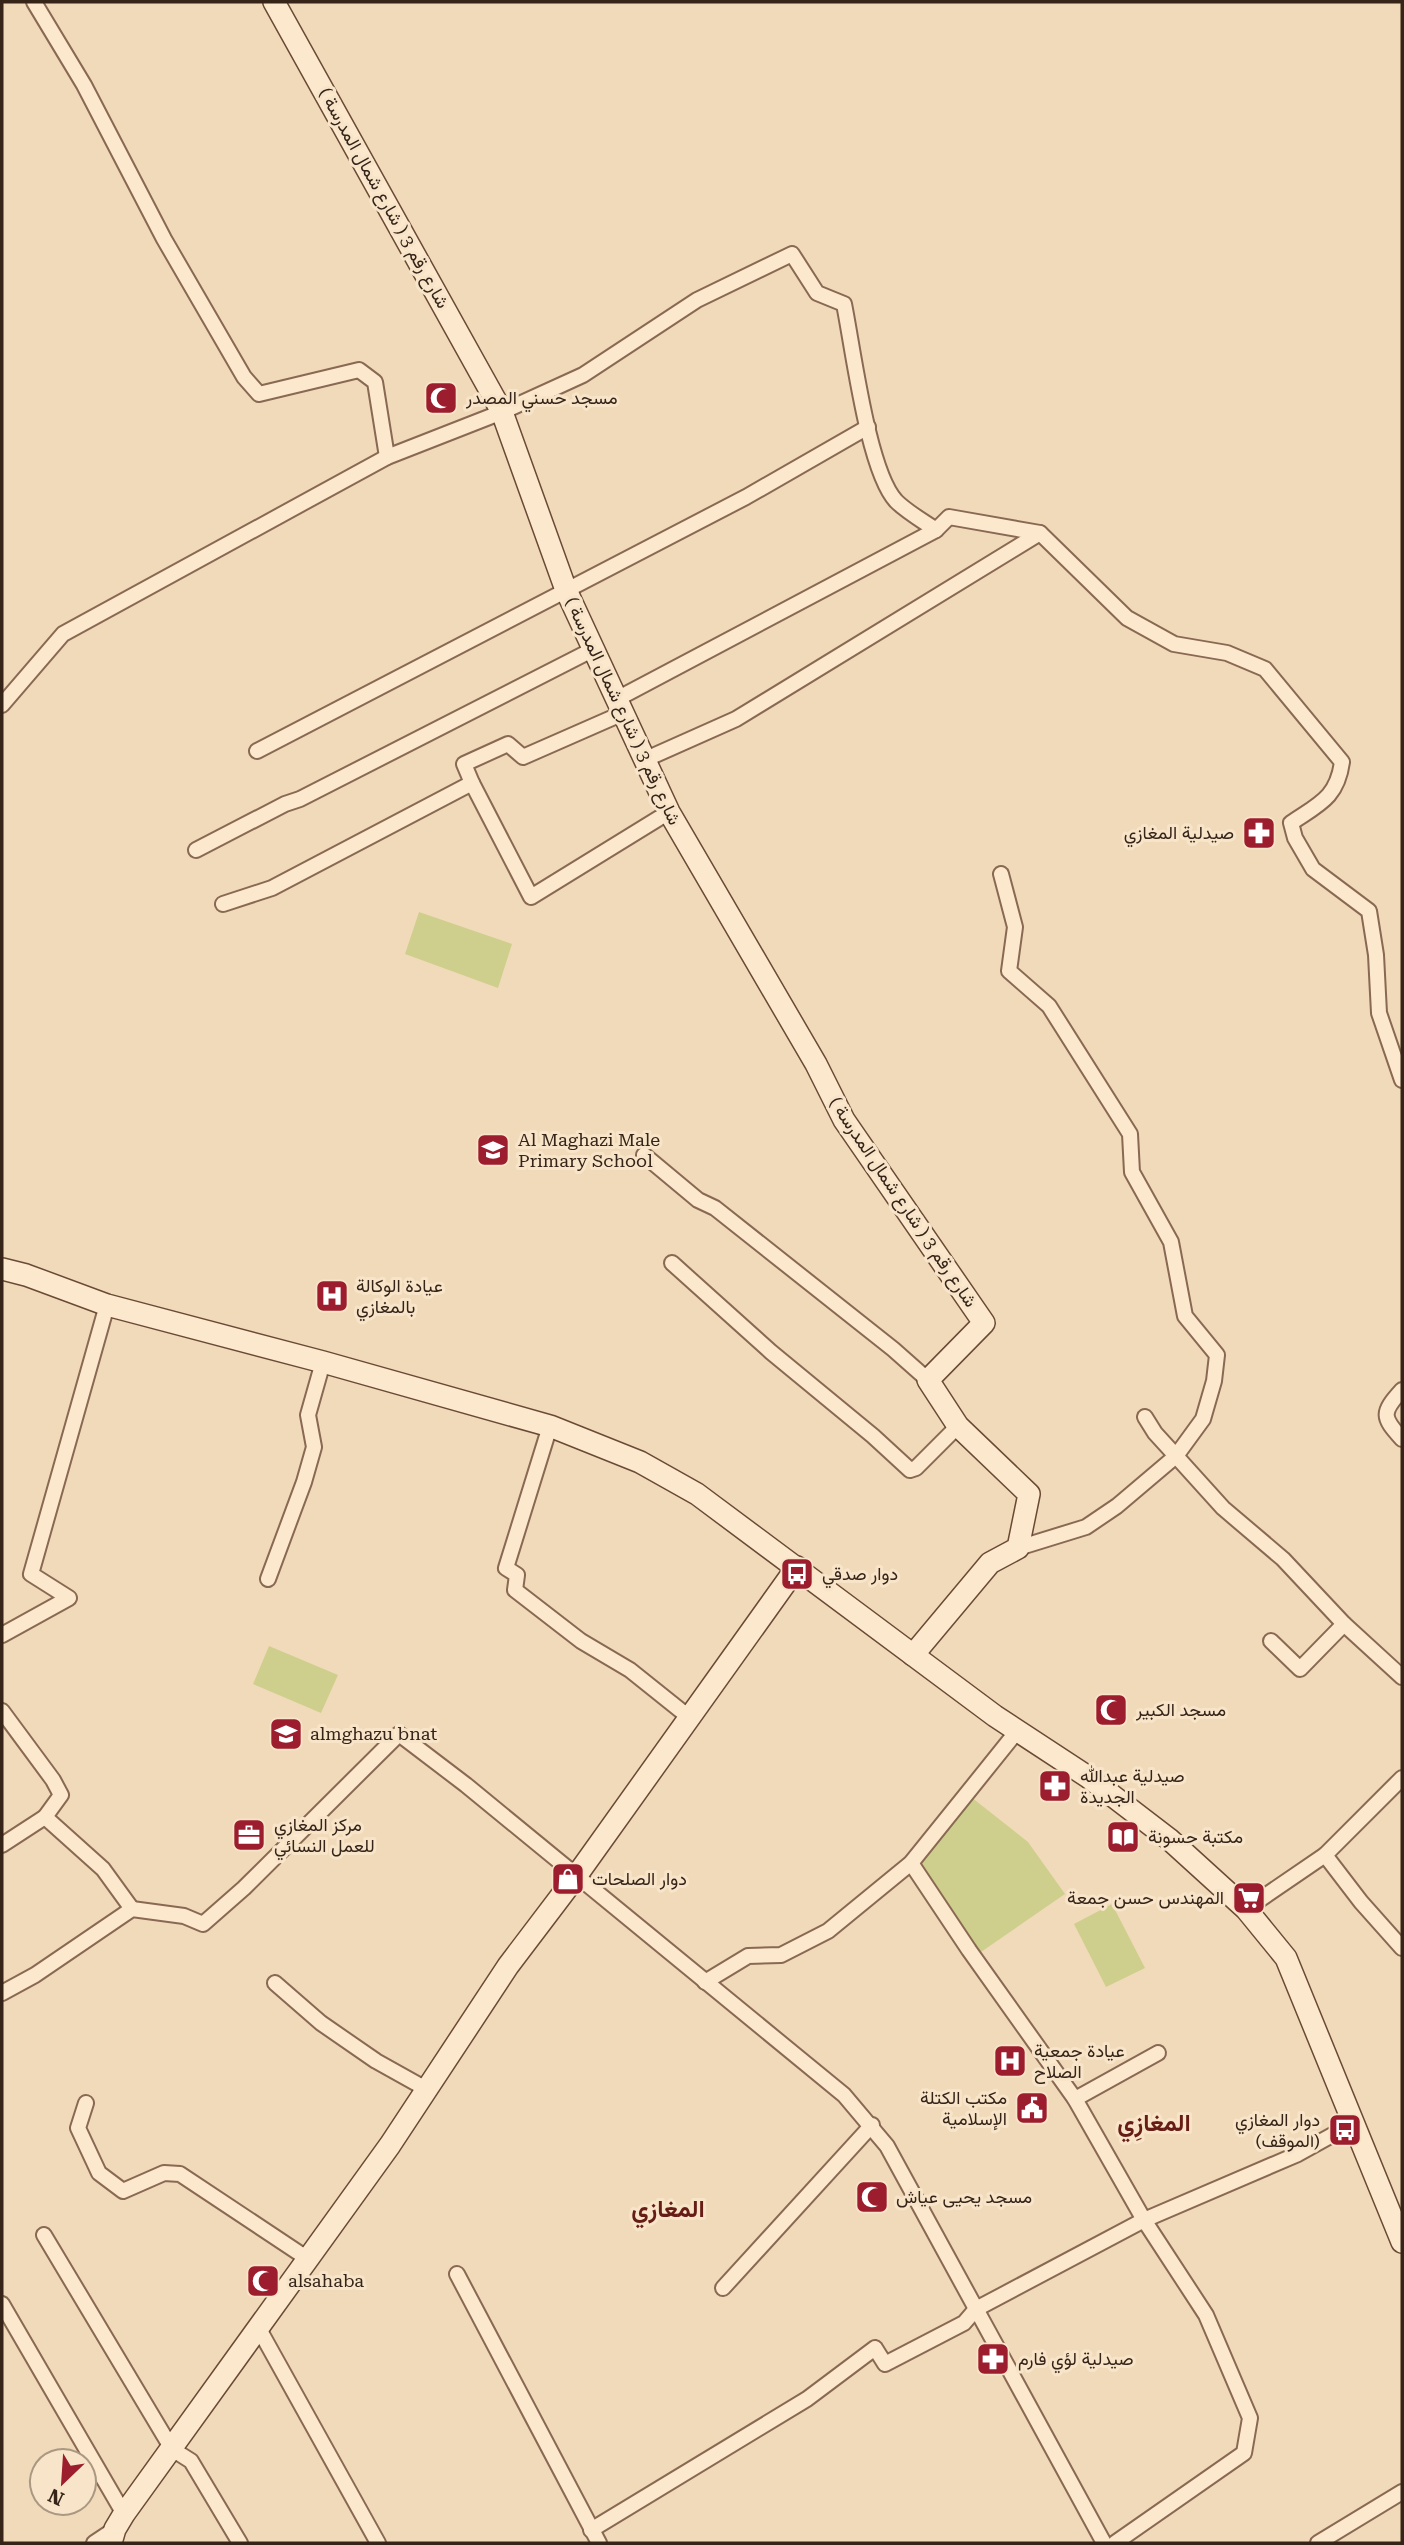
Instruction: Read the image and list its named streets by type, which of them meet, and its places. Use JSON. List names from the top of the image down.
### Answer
{
  "streets": {
    "street": ["شارع رقم 3 ( شارع شمال المدرسة )"]
  },
  "districts": ["المغازِي", "المغازي"],
  "places": {
    "mosque": [
      "مسجد حسني المصدر",
      "مسجد الكبير",
      "مسجد يحيى عياش",
      "alsahaba"
    ],
    "pharmacy": ["صيدلية المغازي", "صيدلية عبدالله الجديدة", "صيدلية لؤي فارم"],
    "school or university": ["Al Maghazi Male Primary School", "almghazu bnat"],
    "hospital": ["عيادة الوكالة بالمغازي", "عيادة جمعية الصلاح"],
    "bus stop": ["دوار صدقي", "دوار المغازي (الموقف)"],
    "office": ["مركز المغازي للعمل النسائي"],
    "library": ["مكتبة حسونة"],
    "shop": ["دوار الصلحات"],
    "supermarket": ["المهندس حسن جمعة"],
    "public building": ["مكتب الكتلة الإسلامية"]
  },
  "north": "bottom left"
}
